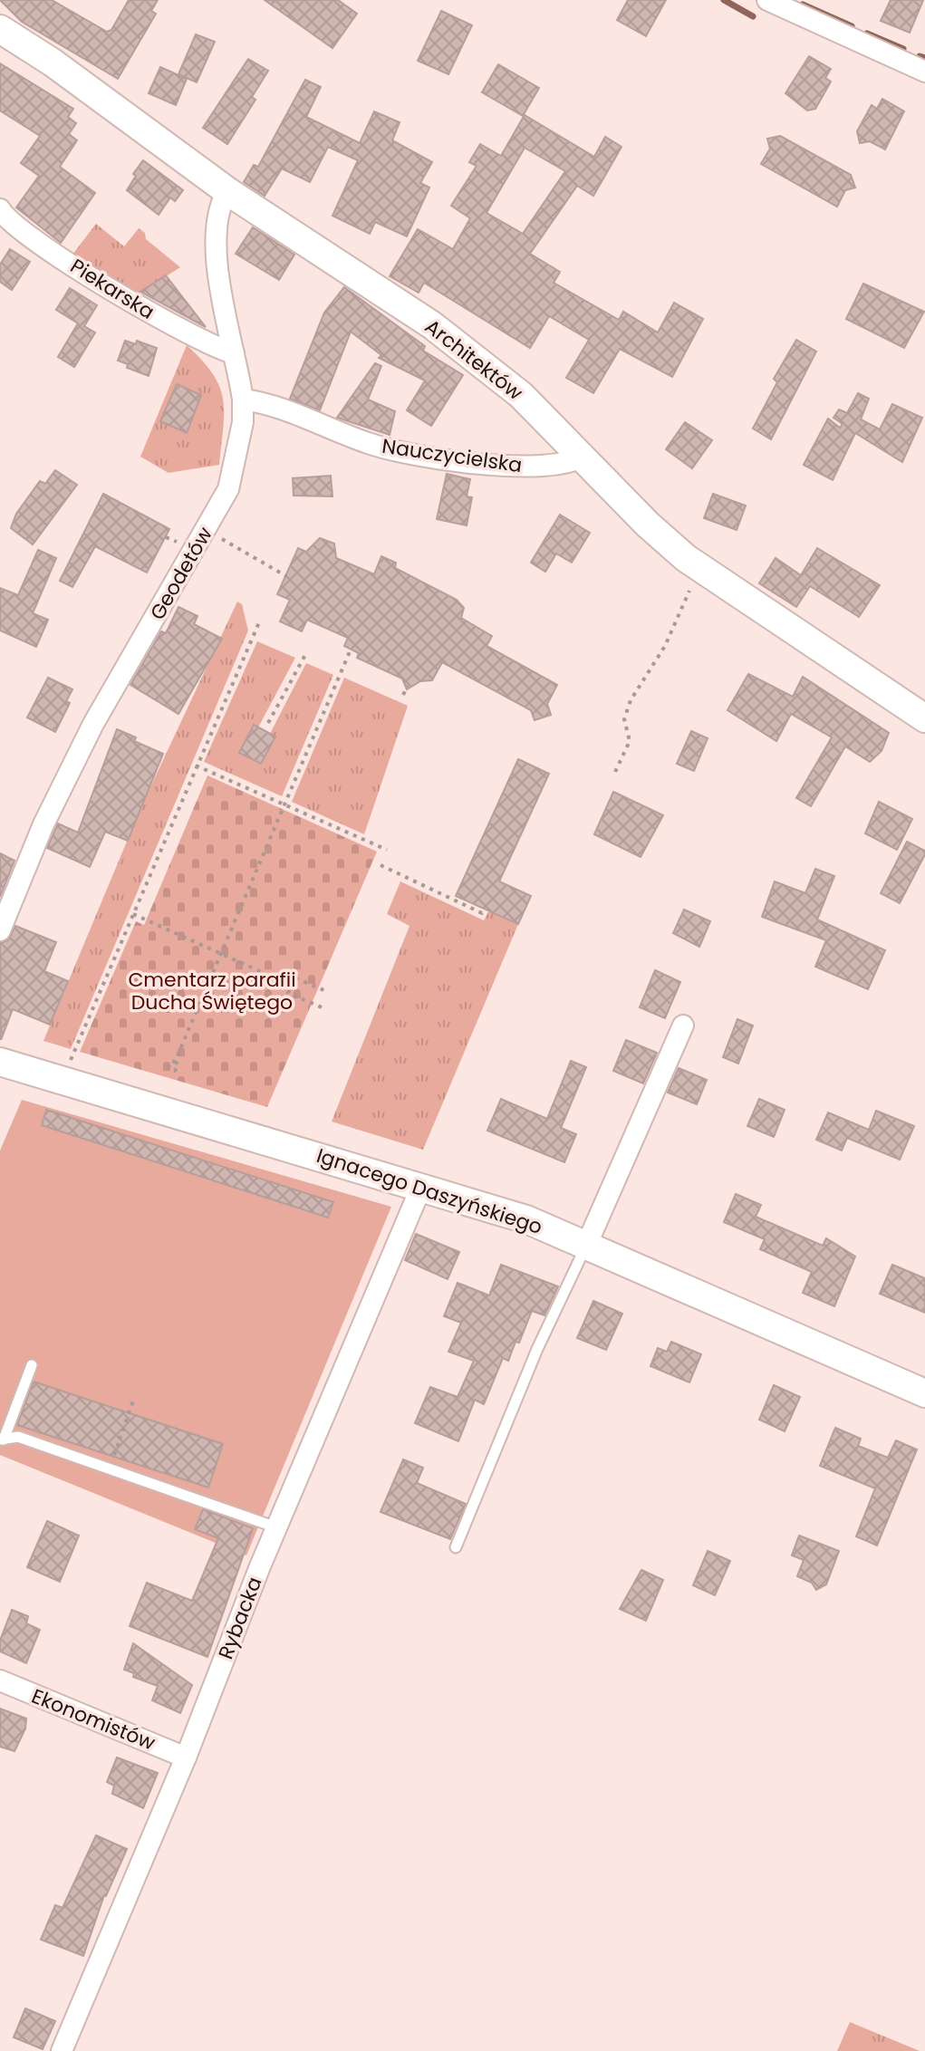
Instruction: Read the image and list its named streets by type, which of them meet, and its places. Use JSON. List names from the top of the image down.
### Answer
{
  "streets": {
    "street": [
      "Piekarska",
      "Architektów",
      "Nauczycielska",
      "Geodetów",
      "Ignacego Daszyńskiego",
      "Rybacka",
      "Ekonomistów"
    ]
  },
  "crossings": [
    ["Piekarska", "Geodetów"],
    ["Architektów", "Nauczycielska"],
    ["Architektów", "Geodetów"],
    ["Nauczycielska", "Geodetów"],
    ["Ignacego Daszyńskiego", "Rybacka"],
    ["Rybacka", "Ekonomistów"]
  ],
  "parks": ["Cmentarz parafii Ducha Świętego"]
}
